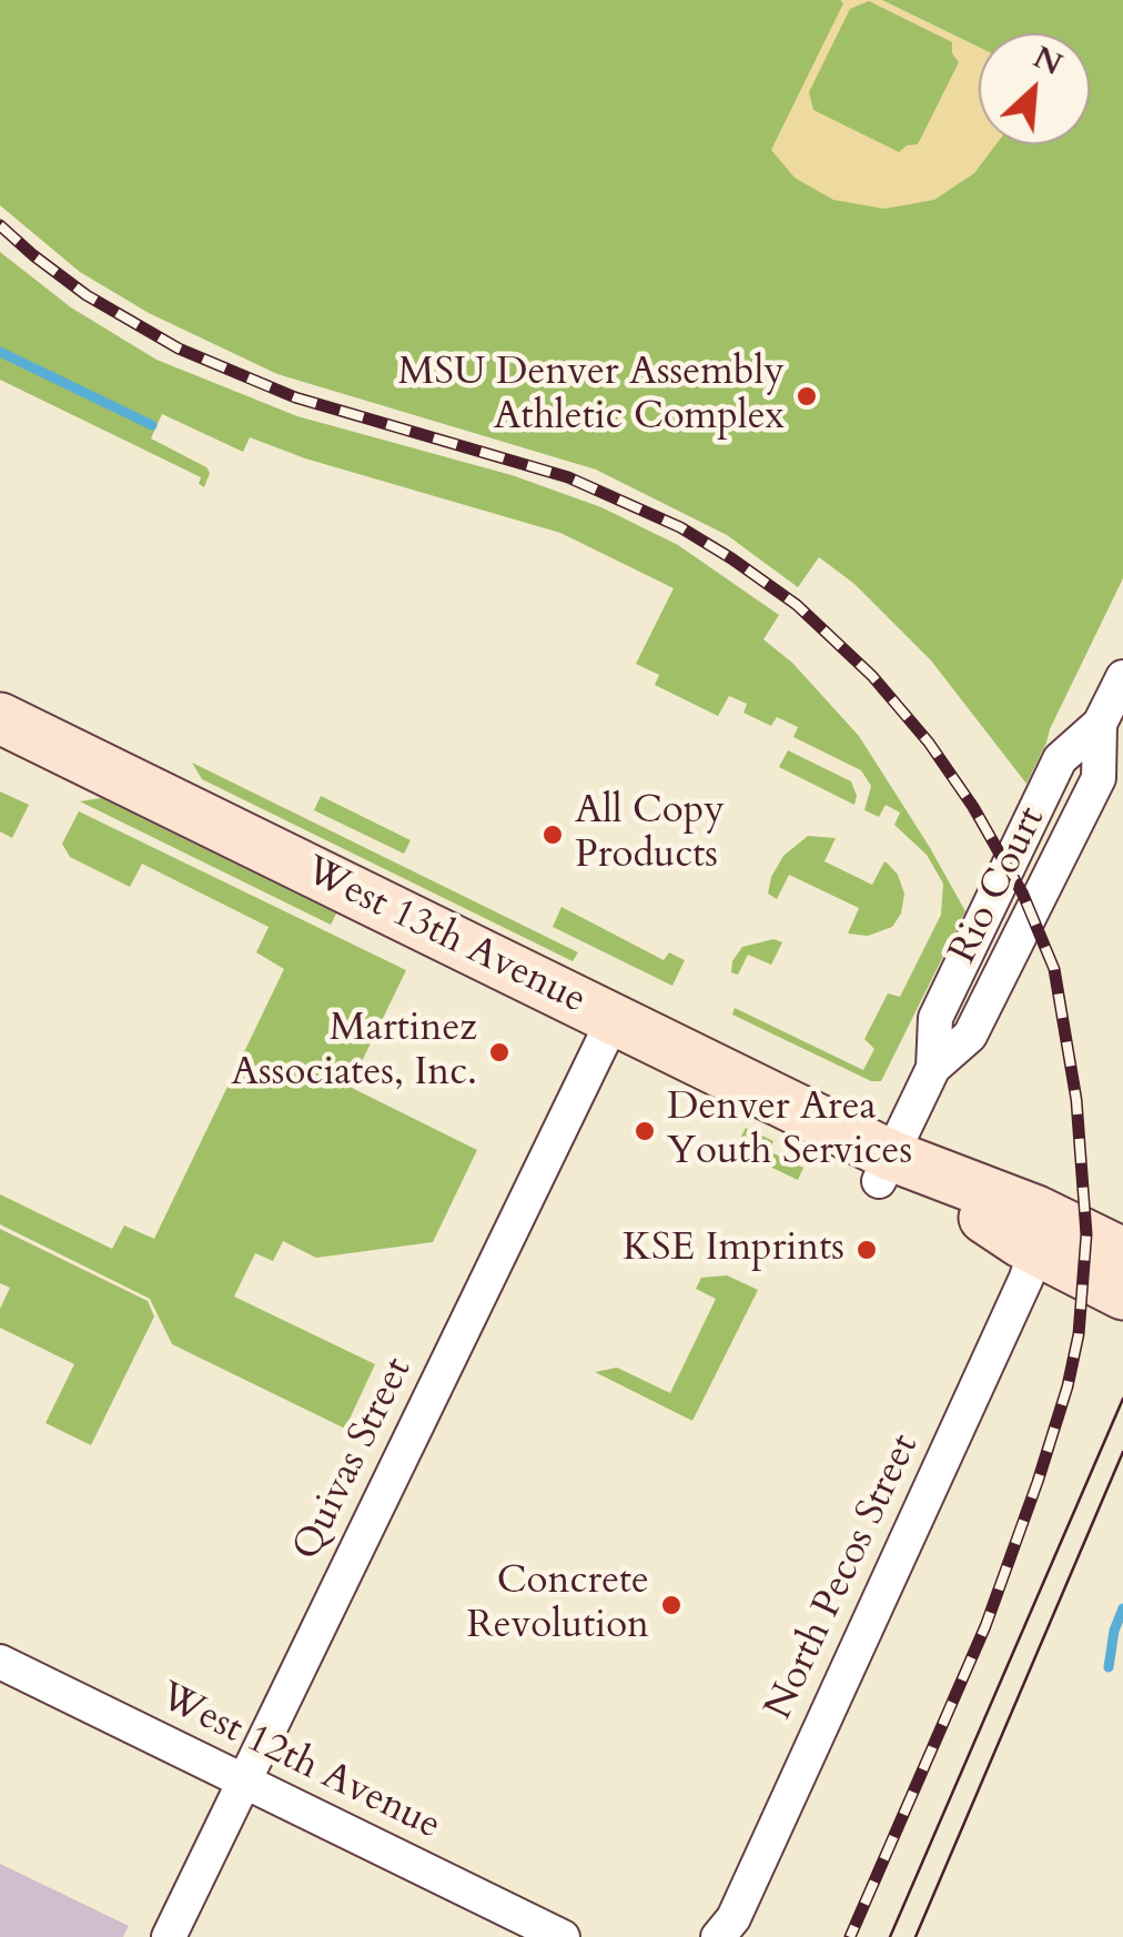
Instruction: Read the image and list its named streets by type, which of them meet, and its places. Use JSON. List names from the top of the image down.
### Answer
{
  "streets": {
    "street": [
      "Rio Court",
      "West 13th Avenue",
      "Quivas Street",
      "North Pecos Street",
      "West 12th Avenue"
    ]
  },
  "crossings": [
    ["Rio Court", "West 13th Avenue"],
    ["West 13th Avenue", "Quivas Street"],
    ["West 13th Avenue", "North Pecos Street"],
    ["Quivas Street", "West 12th Avenue"]
  ],
  "places": [
    "MSU Denver Assembly Athletic Complex",
    "All Copy Products",
    "Martinez Associates, Inc.",
    "Denver Area Youth Services",
    "KSE Imprints",
    "Concrete Revolution"
  ],
  "north": "top right"
}
